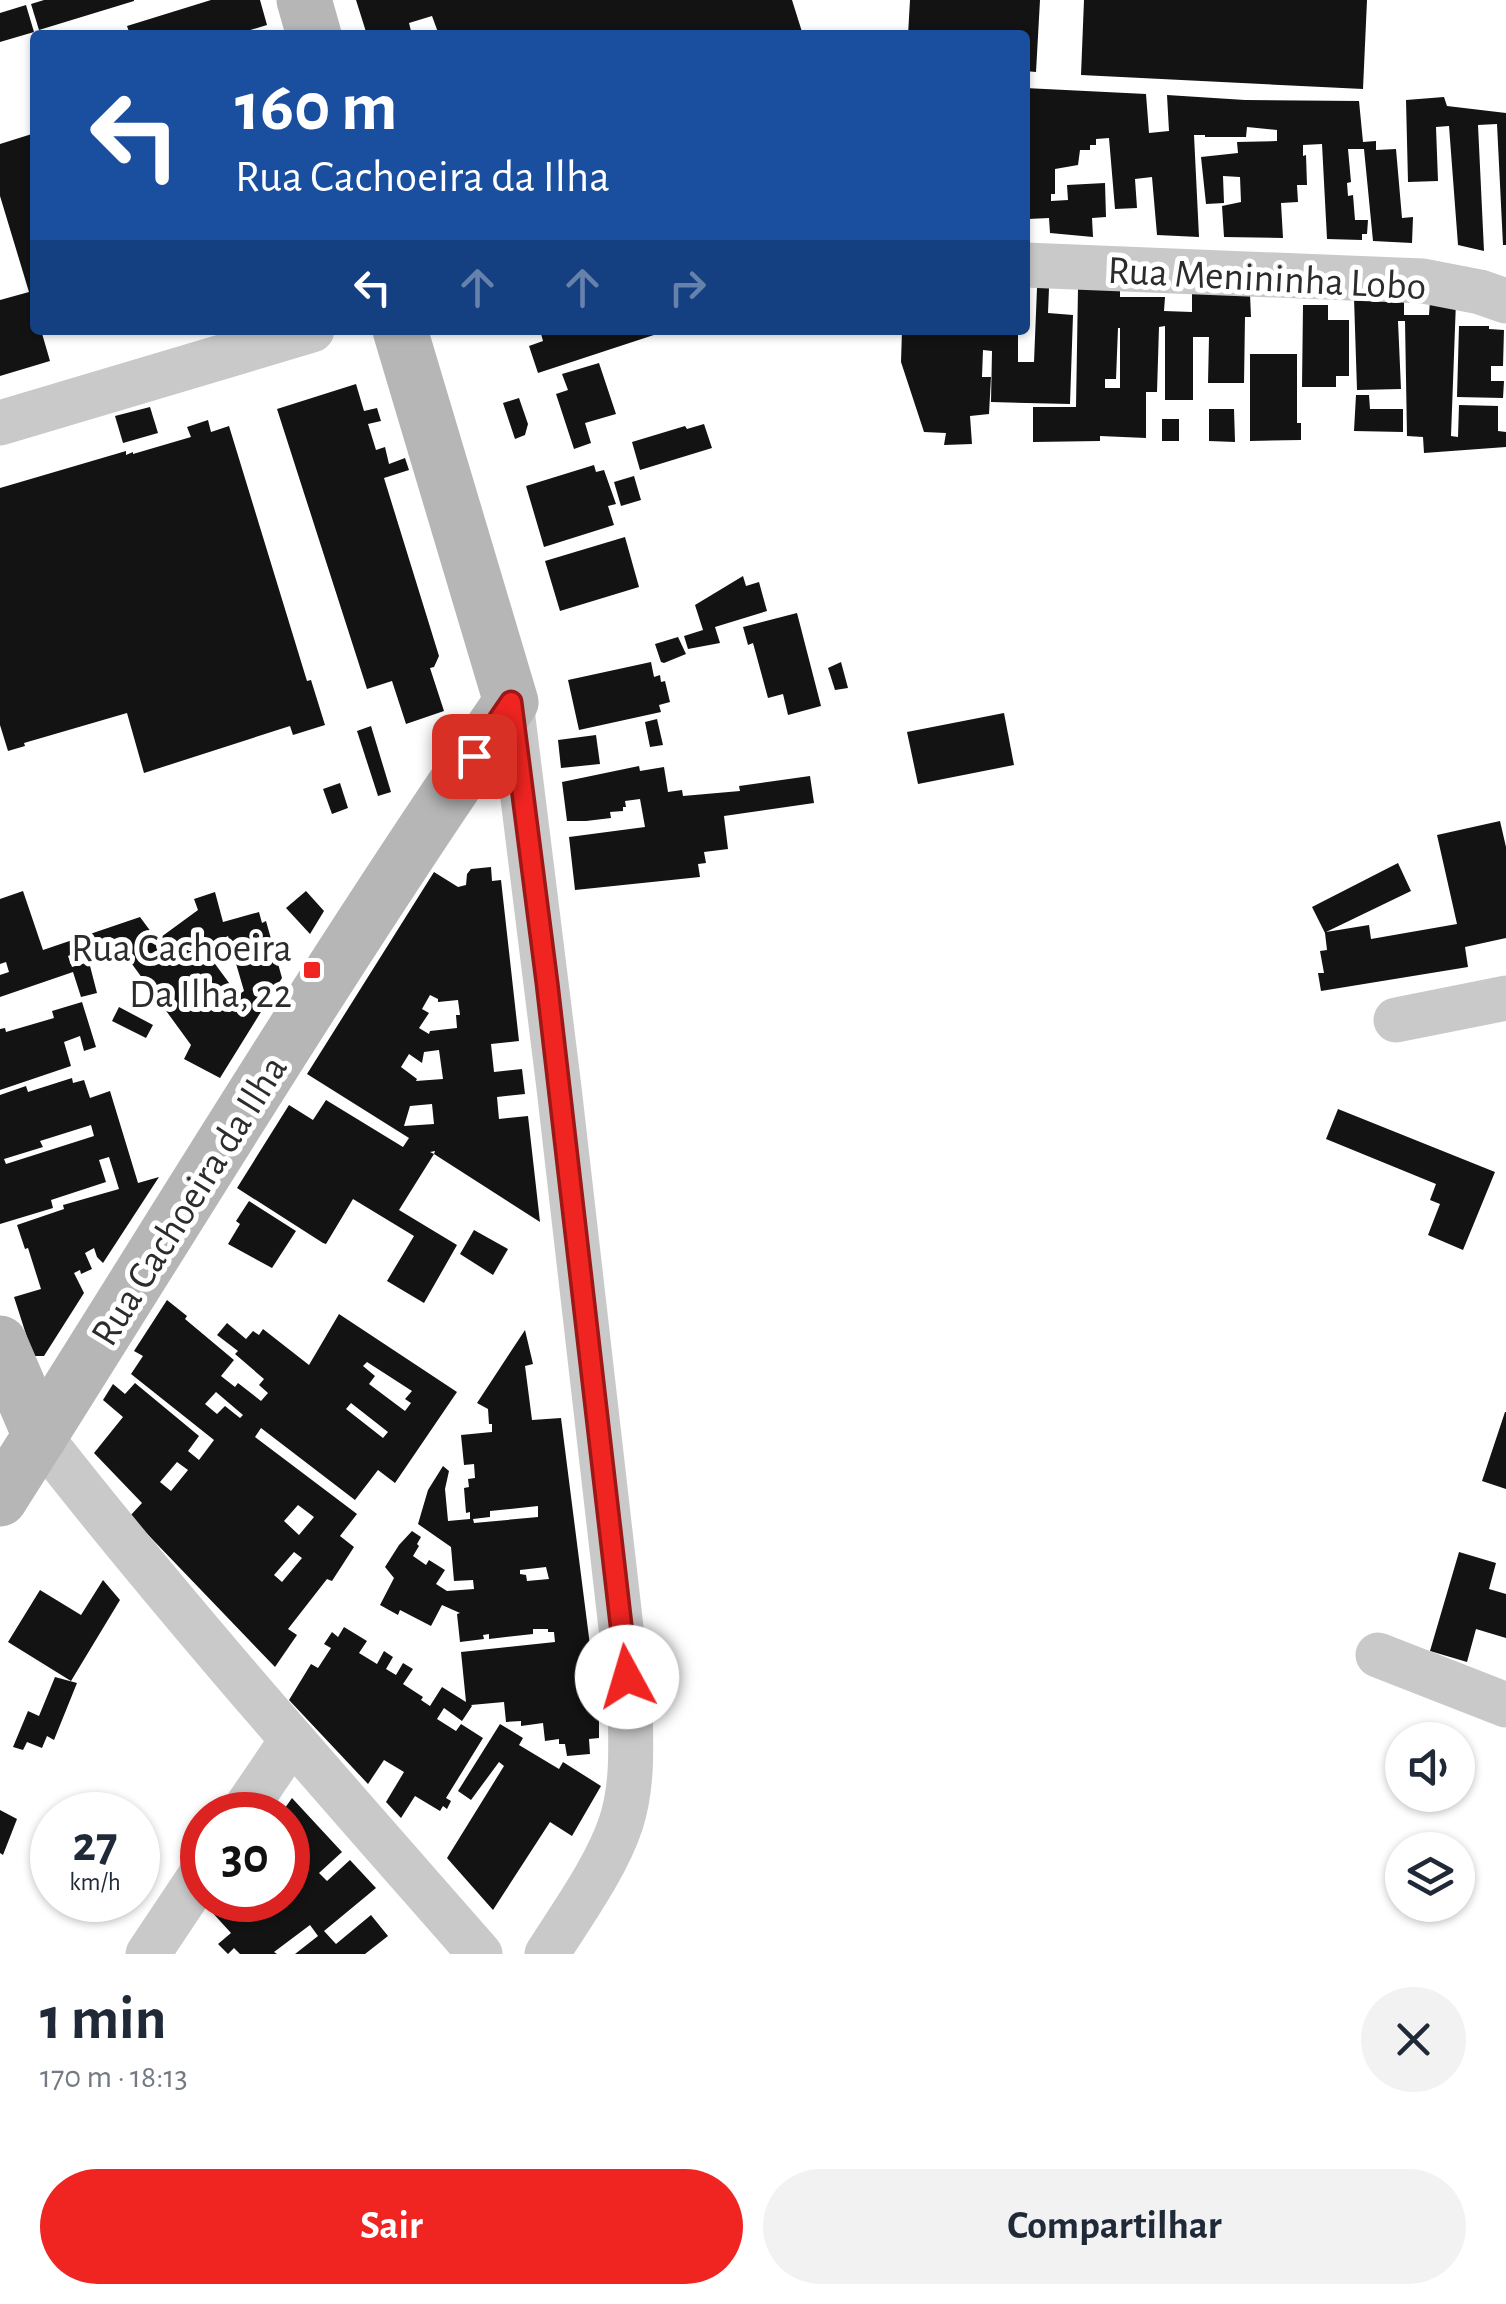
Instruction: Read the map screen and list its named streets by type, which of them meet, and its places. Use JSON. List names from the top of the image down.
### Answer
{
  "streets": {
    "street": ["Rua Menininha Lobo", "Rua Cachoeira da Ilha"]
  },
  "places": {
    "transit": ["Rua Cachoeira Da Ilha, 22"]
  },
  "page": {
    "turn": ["160 m", "Rua Cachoeira da Ilha"],
    "speed": "27 km/h",
    "limit": "30",
    "heading": ["1 min", "170 m · 18:13"],
    "buttons": ["Sair", "Compartilhar"]
  }
}
